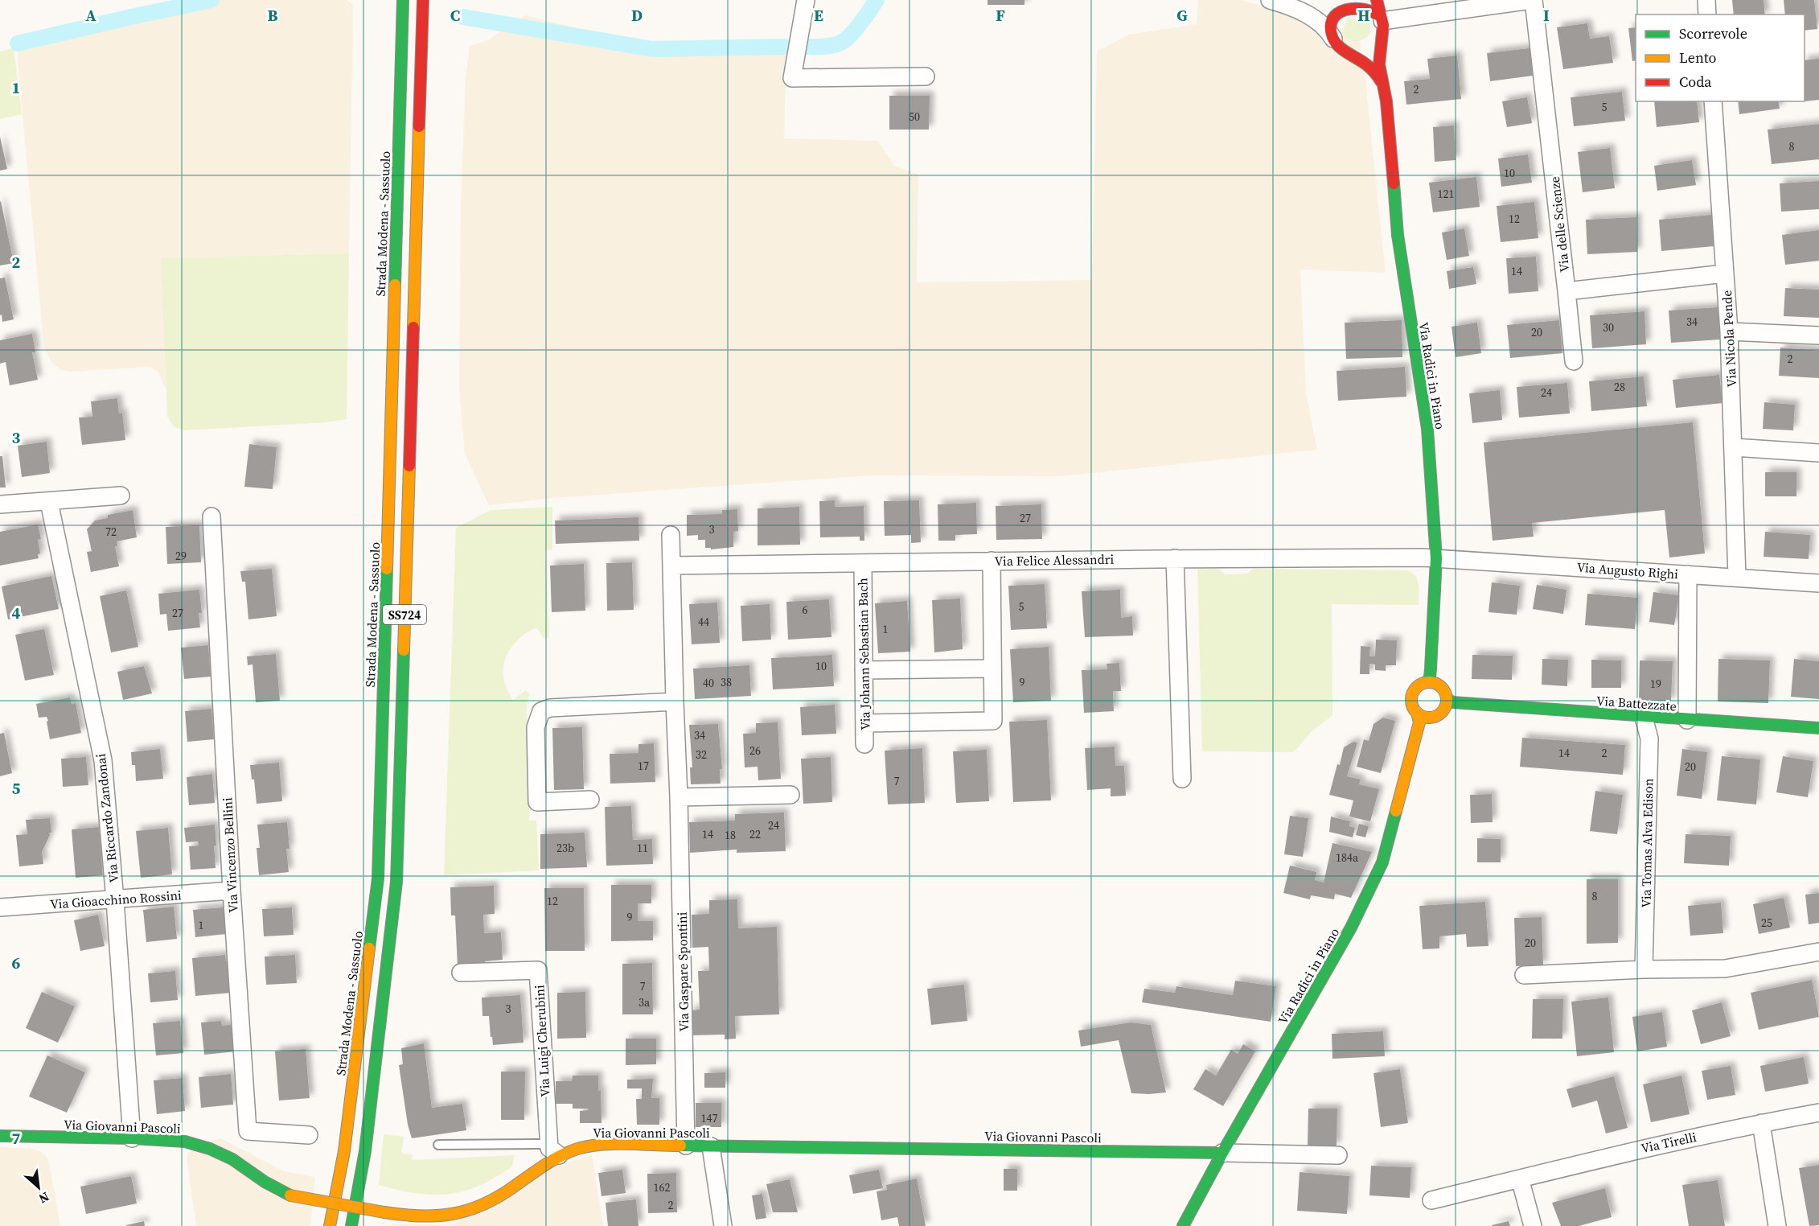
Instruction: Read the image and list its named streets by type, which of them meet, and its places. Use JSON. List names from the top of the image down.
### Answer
{
  "streets": {
    "main road": [
      "Strada Modena - Sassuolo",
      "Via Radici in Piano",
      "SS724",
      "Via Battezzate",
      "Via Giovanni Pascoli"
    ],
    "street": [
      "Via delle Scienze",
      "Via Nicola Pende",
      "Via Felice Alessandri",
      "Via Augusto Righi",
      "Via Johann Sebastian Bach",
      "Via Riccardo Zandonai",
      "Via Tomas Alva Edison",
      "Via Vincenzo Bellini",
      "Via Gioacchino Rossini",
      "Via Gaspare Spontini",
      "Via Luigi Cherubini",
      "Via Tirelli"
    ]
  },
  "crossings": [
    ["Via delle Scienze", "Via Nicola Pende"],
    ["Via Nicola Pende", "Via Augusto Righi"],
    ["Via Radici in Piano", "Via Felice Alessandri"],
    ["Via Radici in Piano", "Via Augusto Righi"],
    ["Via Radici in Piano", "Via Battezzate"],
    ["Via Radici in Piano", "Via Giovanni Pascoli"],
    ["Via Felice Alessandri", "Via Augusto Righi"],
    ["Via Felice Alessandri", "Via Johann Sebastian Bach"],
    ["Via Felice Alessandri", "Via Gaspare Spontini"],
    ["Via Battezzate", "Via Tomas Alva Edison"],
    ["Via Riccardo Zandonai", "Via Gioacchino Rossini"],
    ["Via Riccardo Zandonai", "Via Giovanni Pascoli"],
    ["Via Vincenzo Bellini", "Via Gioacchino Rossini"],
    ["Via Gaspare Spontini", "Via Giovanni Pascoli"],
    ["Via Luigi Cherubini", "Via Giovanni Pascoli"]
  ],
  "house_numbers": [
    "2",
    "5",
    "50",
    "8",
    "10",
    "121",
    "12",
    "14",
    "34",
    "30",
    "20",
    "2",
    "28",
    "24",
    "27",
    "3",
    "72",
    "29",
    "5",
    "6",
    "27",
    "44",
    "1",
    "10",
    "38",
    "9",
    "40",
    "19",
    "34",
    "26",
    "14",
    "2",
    "32",
    "17",
    "20",
    "7",
    "24",
    "14",
    "22",
    "18",
    "23b",
    "11",
    "184a",
    "8",
    "12",
    "9",
    "25",
    "1",
    "20",
    "7",
    "3a",
    "3",
    "147",
    "162",
    "2"
  ],
  "legend": ["Scorrevole", "Lento", "Coda"],
  "north": "bottom right",
  "grid": {
    "columns": [
      "A",
      "B",
      "C",
      "D",
      "E",
      "F",
      "G",
      "H",
      "I"
    ],
    "rows": [
      "1",
      "2",
      "3",
      "4",
      "5",
      "6",
      "7"
    ]
  }
}
